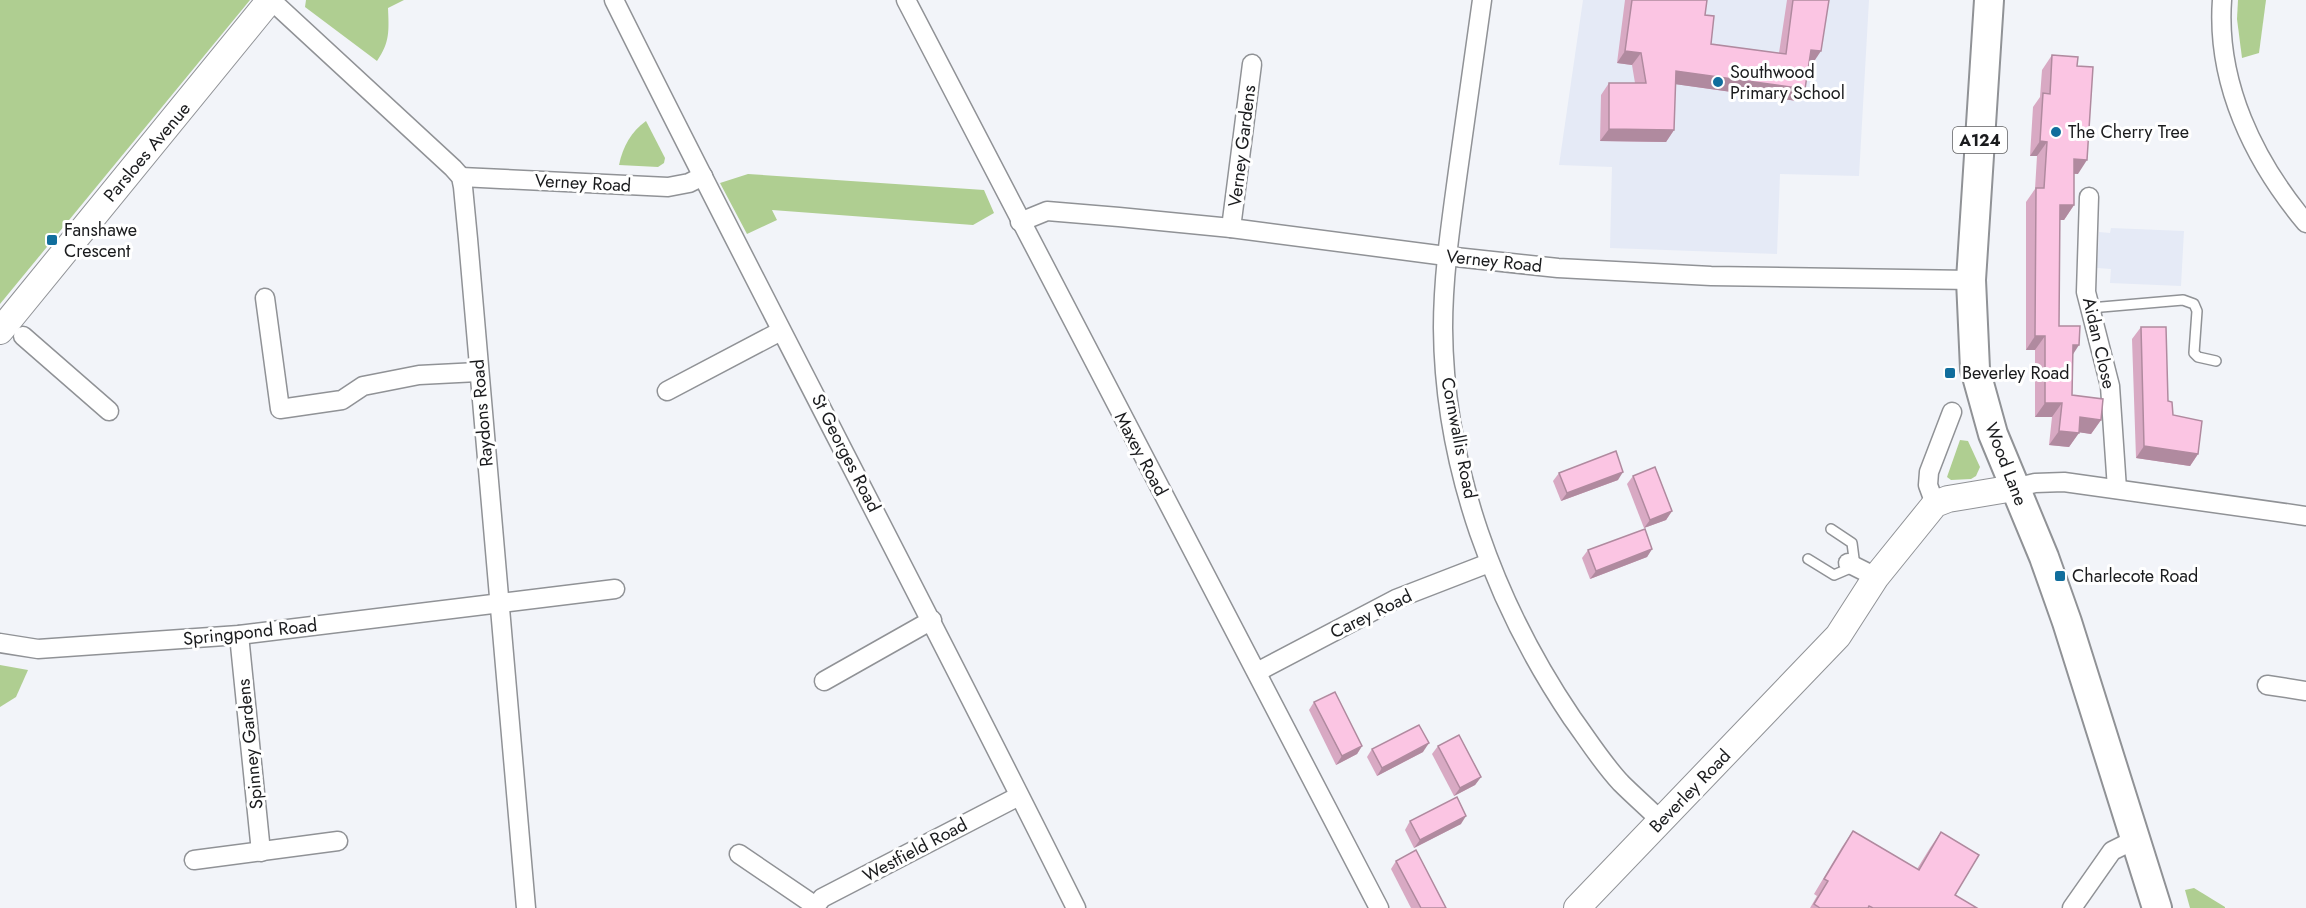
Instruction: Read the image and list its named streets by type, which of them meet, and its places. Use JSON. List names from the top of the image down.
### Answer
{
  "streets": {
    "main road": ["A124", "Wood Lane"],
    "street": [
      "Verney Gardens",
      "Parsloes Avenue",
      "Verney Road",
      "Aidan Close",
      "Raydons Road",
      "Cornwallis Road",
      "St Georges Road",
      "Maxey Road",
      "Carey Road",
      "Springpond Road",
      "Spinney Gardens",
      "Beverley Road",
      "Westfield Road"
    ]
  },
  "crossings": [
    ["Verney Gardens", "Verney Road"],
    ["Verney Road", "Raydons Road"],
    ["Verney Road", "Cornwallis Road"],
    ["Verney Road", "St Georges Road"],
    ["Verney Road", "Maxey Road"],
    ["Verney Road", "Wood Lane"],
    ["Raydons Road", "Springpond Road"],
    ["Cornwallis Road", "Carey Road"],
    ["Cornwallis Road", "Beverley Road"],
    ["St Georges Road", "Westfield Road"],
    ["Maxey Road", "Carey Road"],
    ["Springpond Road", "Spinney Gardens"]
  ],
  "places": {
    "other": ["Southwood Primary School", "The Cherry Tree"],
    "transit": ["Fanshawe Crescent", "Beverley Road", "Charlecote Road"]
  }
}
